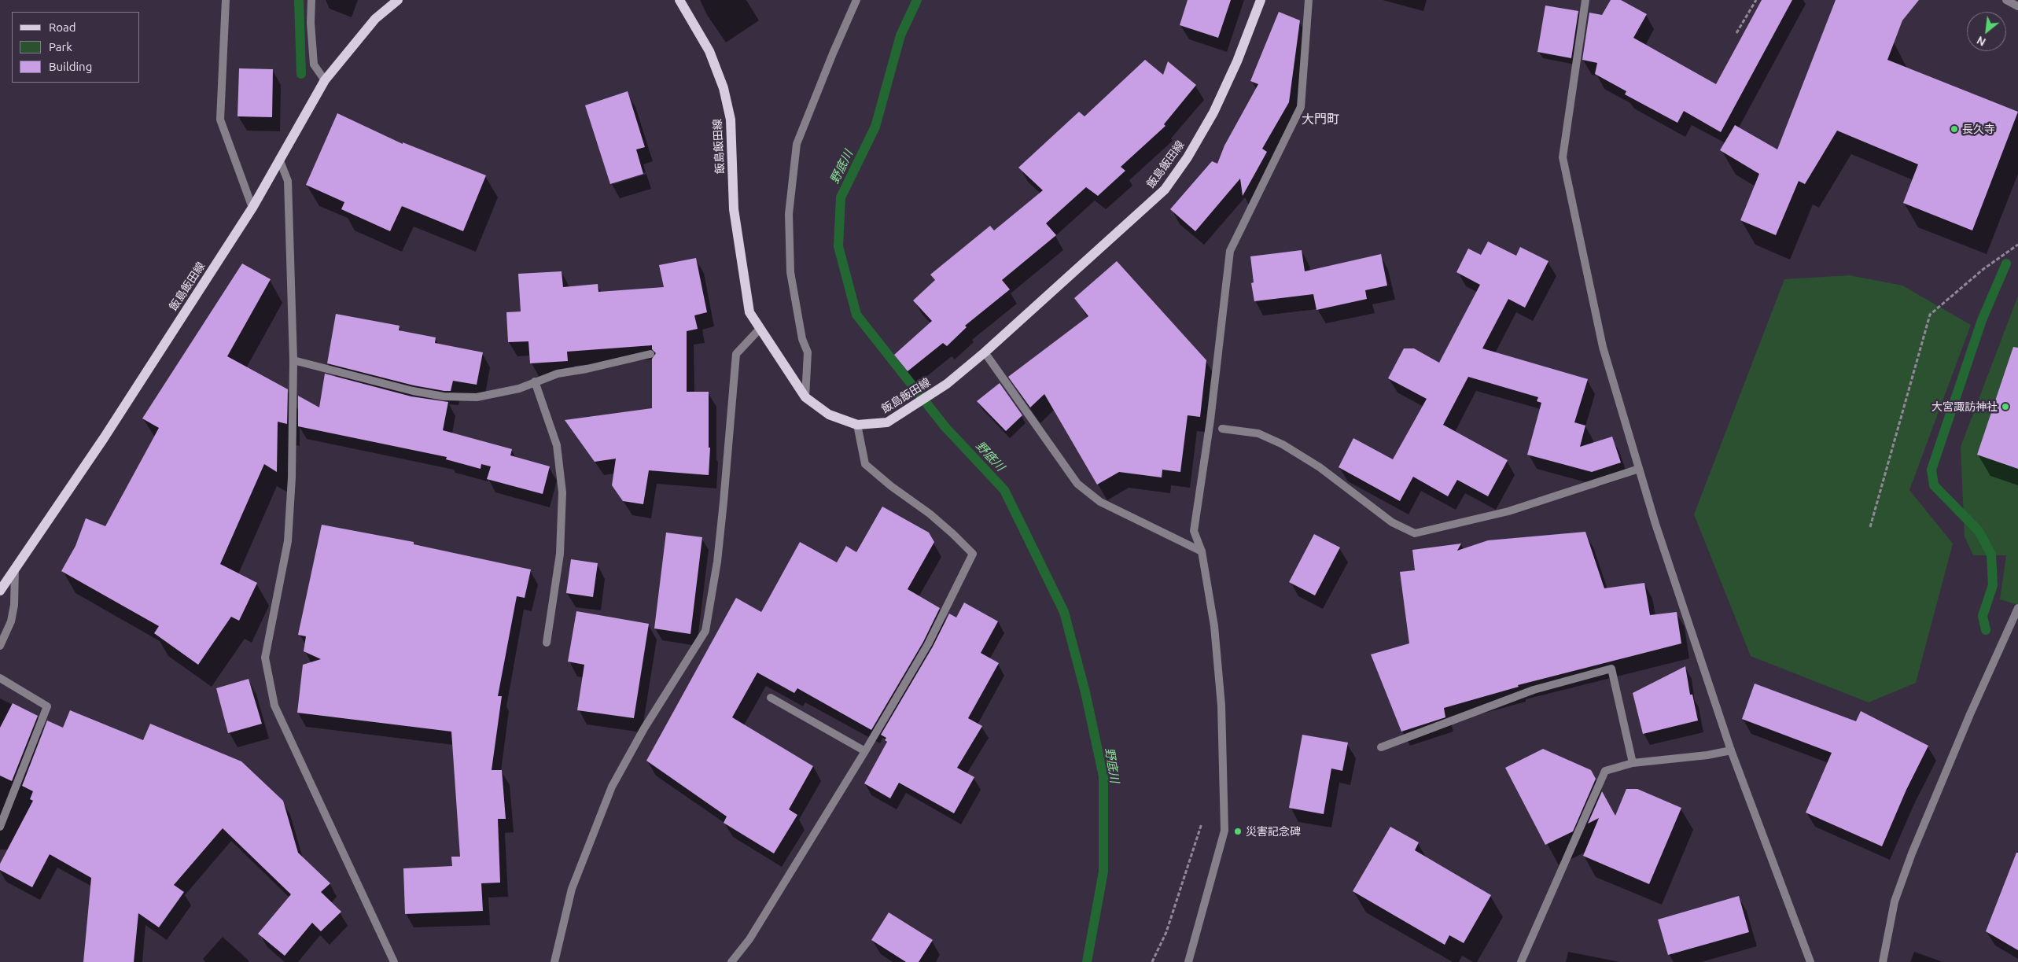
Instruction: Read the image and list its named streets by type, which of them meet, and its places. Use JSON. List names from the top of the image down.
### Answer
{
  "streets": {
    "main road": ["飯島飯田線"]
  },
  "districts": ["大門町"],
  "water": ["野底川"],
  "places": ["長久寺", "大宮諏訪神社", "災害記念碑"],
  "legend": ["Road", "Park", "Building"],
  "north": "bottom left"
}
